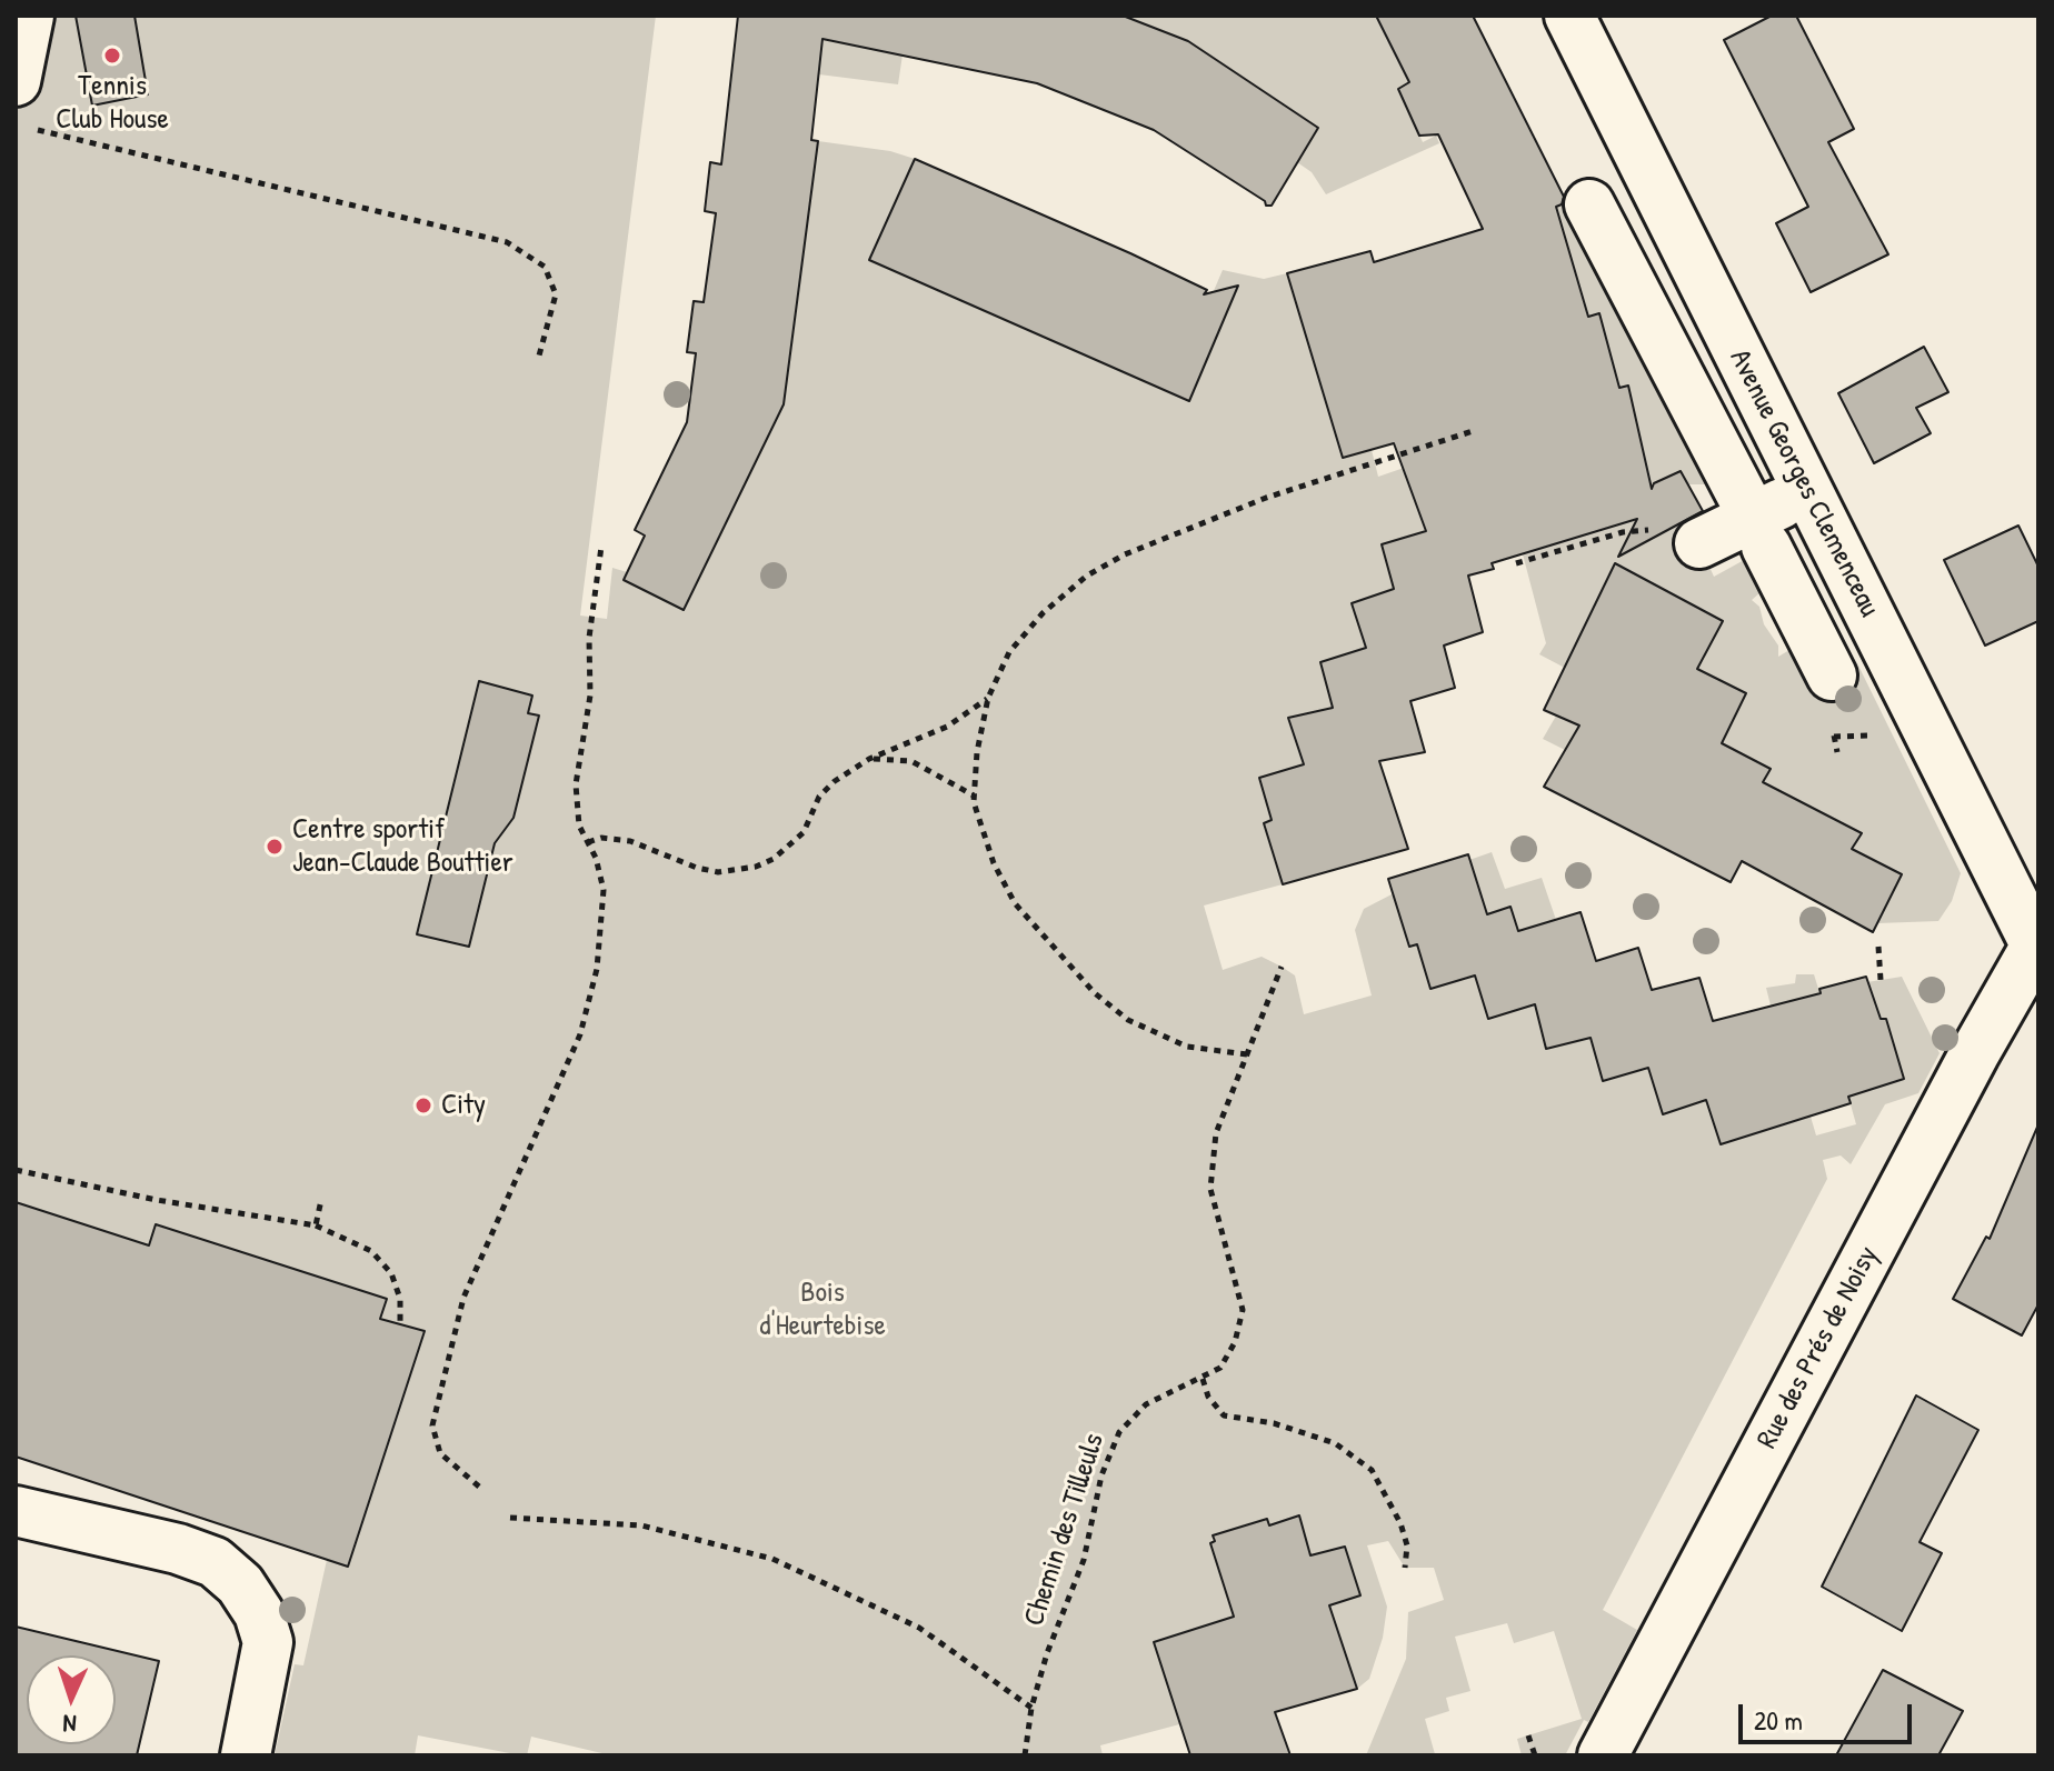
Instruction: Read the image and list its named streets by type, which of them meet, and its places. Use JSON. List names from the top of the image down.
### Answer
{
  "streets": {
    "street": ["Avenue Georges Clemenceau", "Rue des Prés de Noisy"],
    "path": ["Chemin des Tilleuls"]
  },
  "crossings": [
    ["Avenue Georges Clemenceau", "Rue des Prés de Noisy"]
  ],
  "parks": ["Bois d'Heurtebise"],
  "places": ["Tennis Club House", "Centre sportif Jean-Claude Bouttier", "City"],
  "scale_bar": "20 m",
  "north": "bottom"
}
